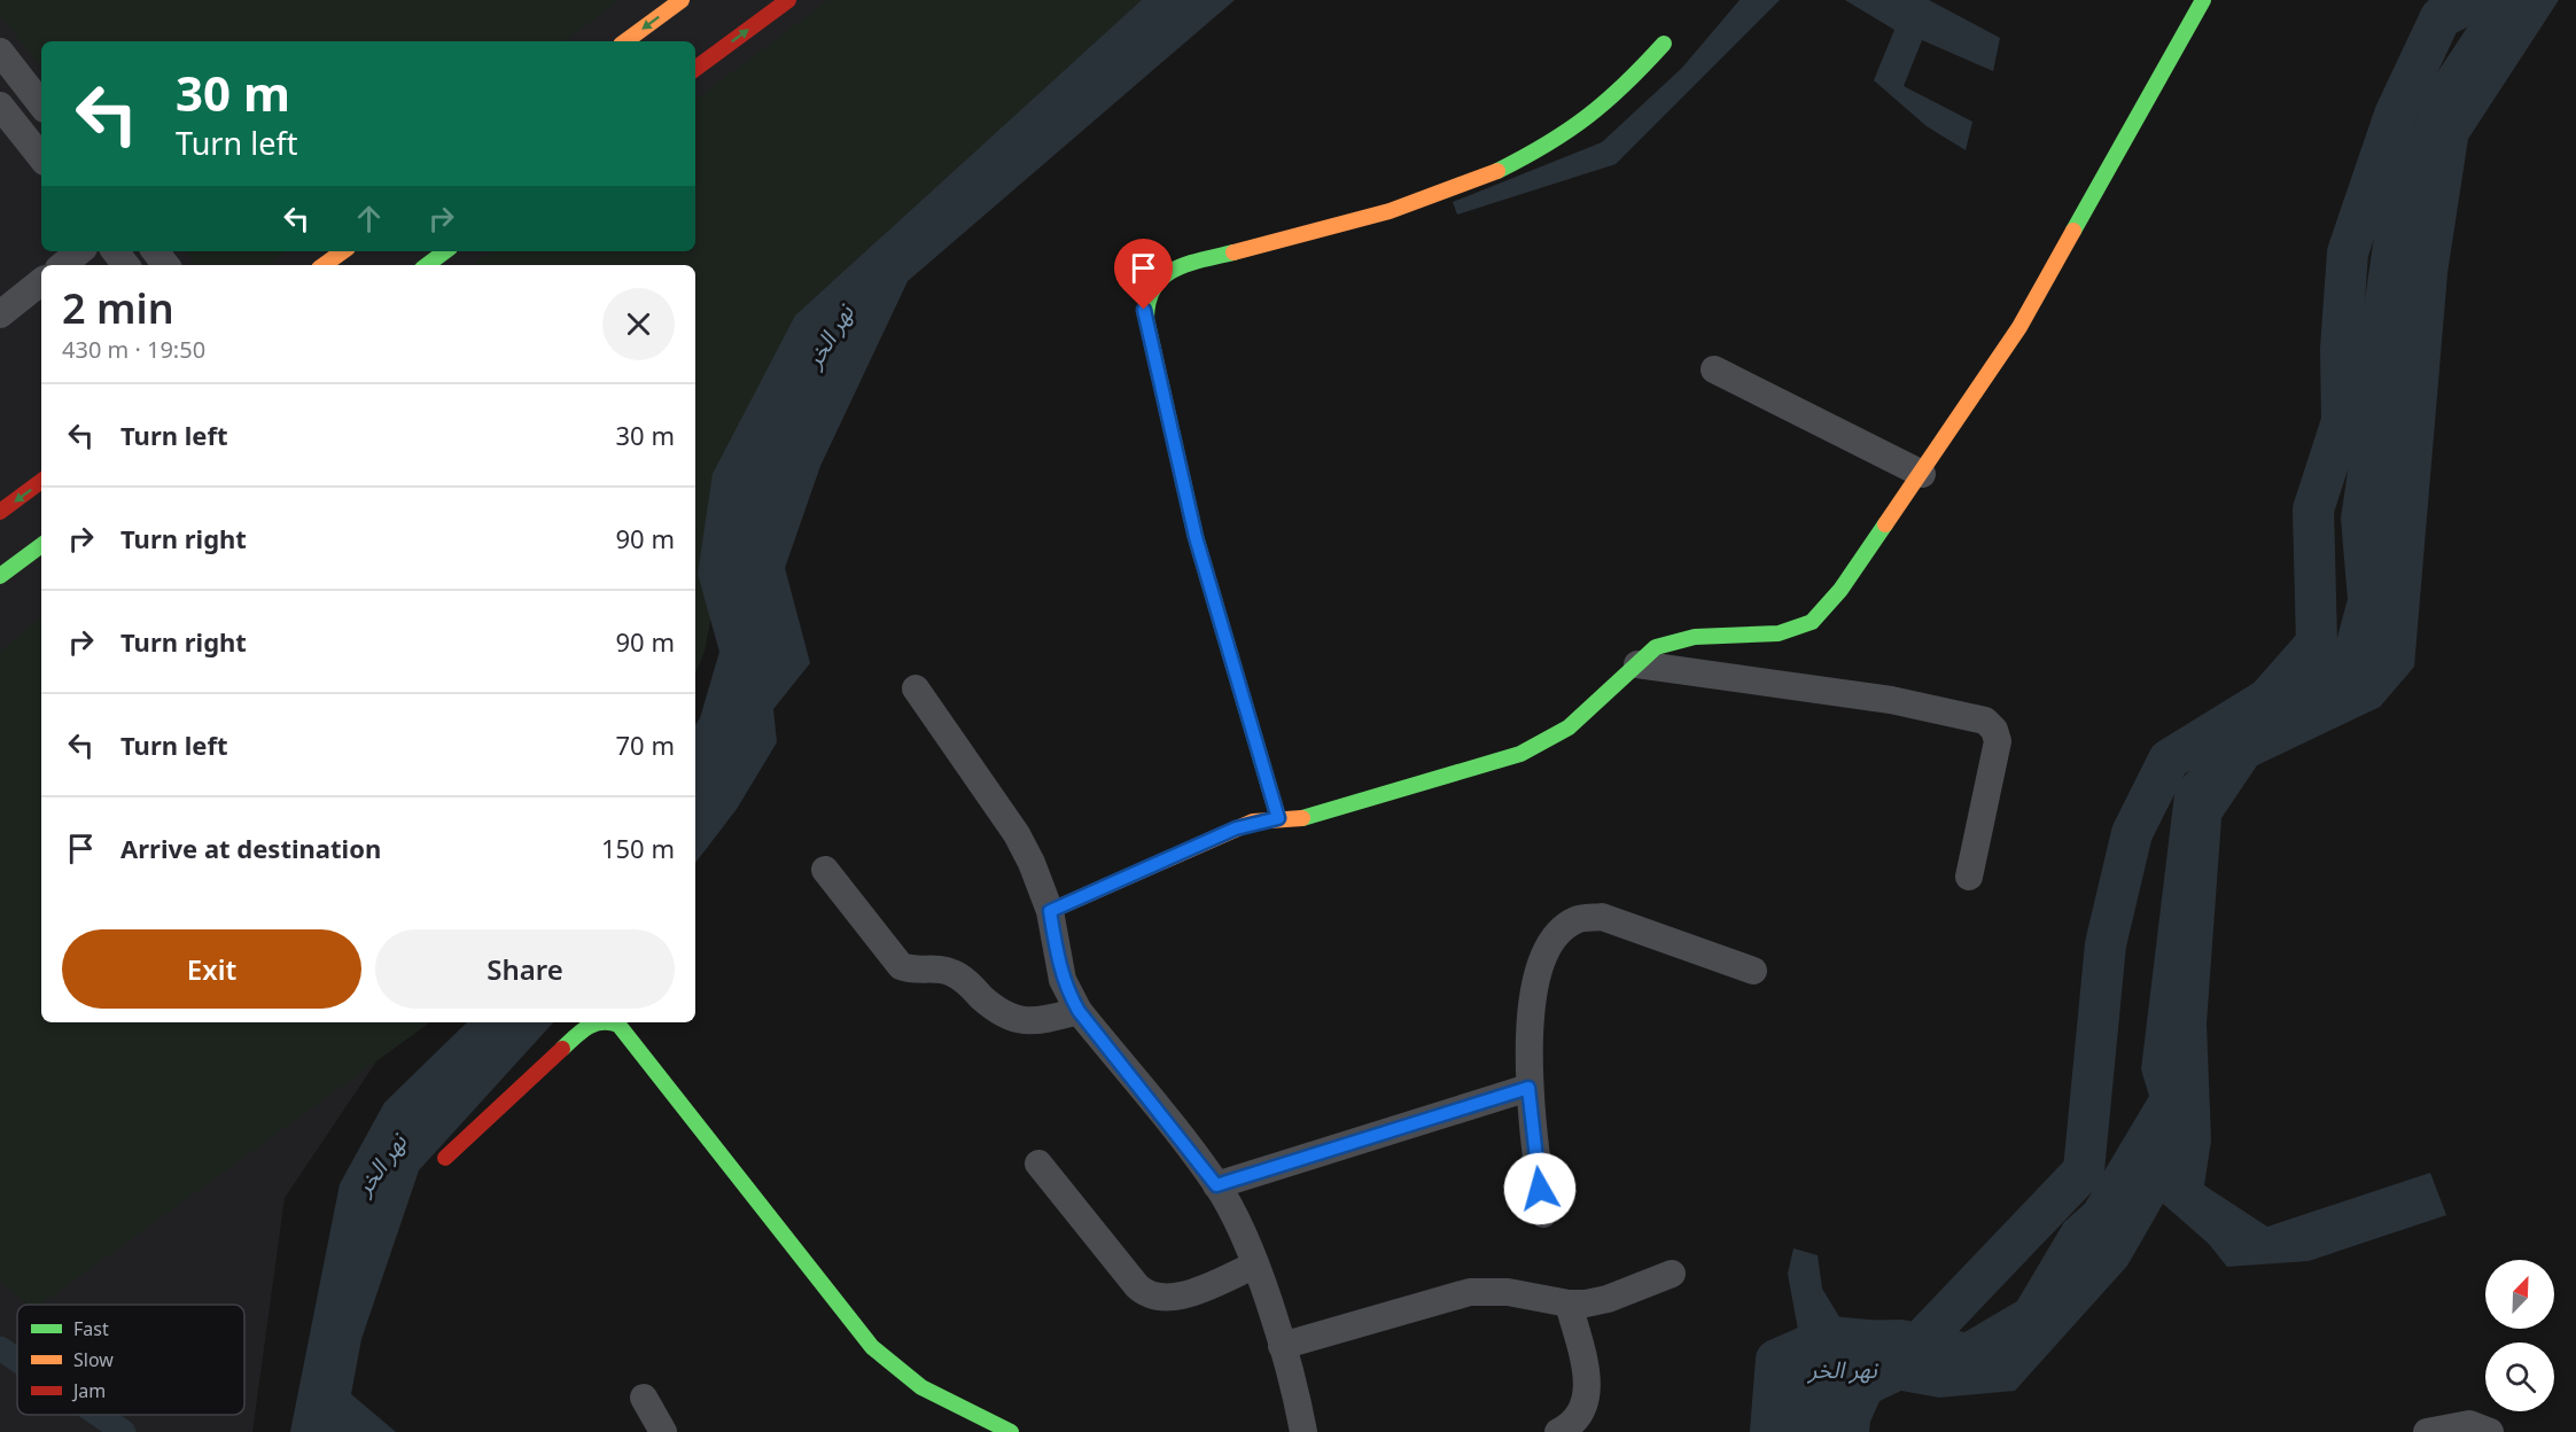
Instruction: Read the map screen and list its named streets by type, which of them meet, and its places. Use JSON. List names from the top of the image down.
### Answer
{
  "water": ["نهر الخر"],
  "legend": ["Fast", "Slow", "Jam"],
  "north": "top right",
  "page": {
    "turn": ["30 m", "Turn left"],
    "heading": ["2 min", "430 m · 19:50"],
    "list": [
      {
        "name": "Turn left",
        "value": "30 m"
      },
      {
        "name": "Turn right",
        "value": "90 m"
      },
      {
        "name": "Turn right",
        "value": "90 m"
      },
      {
        "name": "Turn left",
        "value": "70 m"
      },
      {
        "name": "Arrive at destination",
        "value": "150 m"
      }
    ],
    "buttons": ["Exit", "Share"]
  }
}
